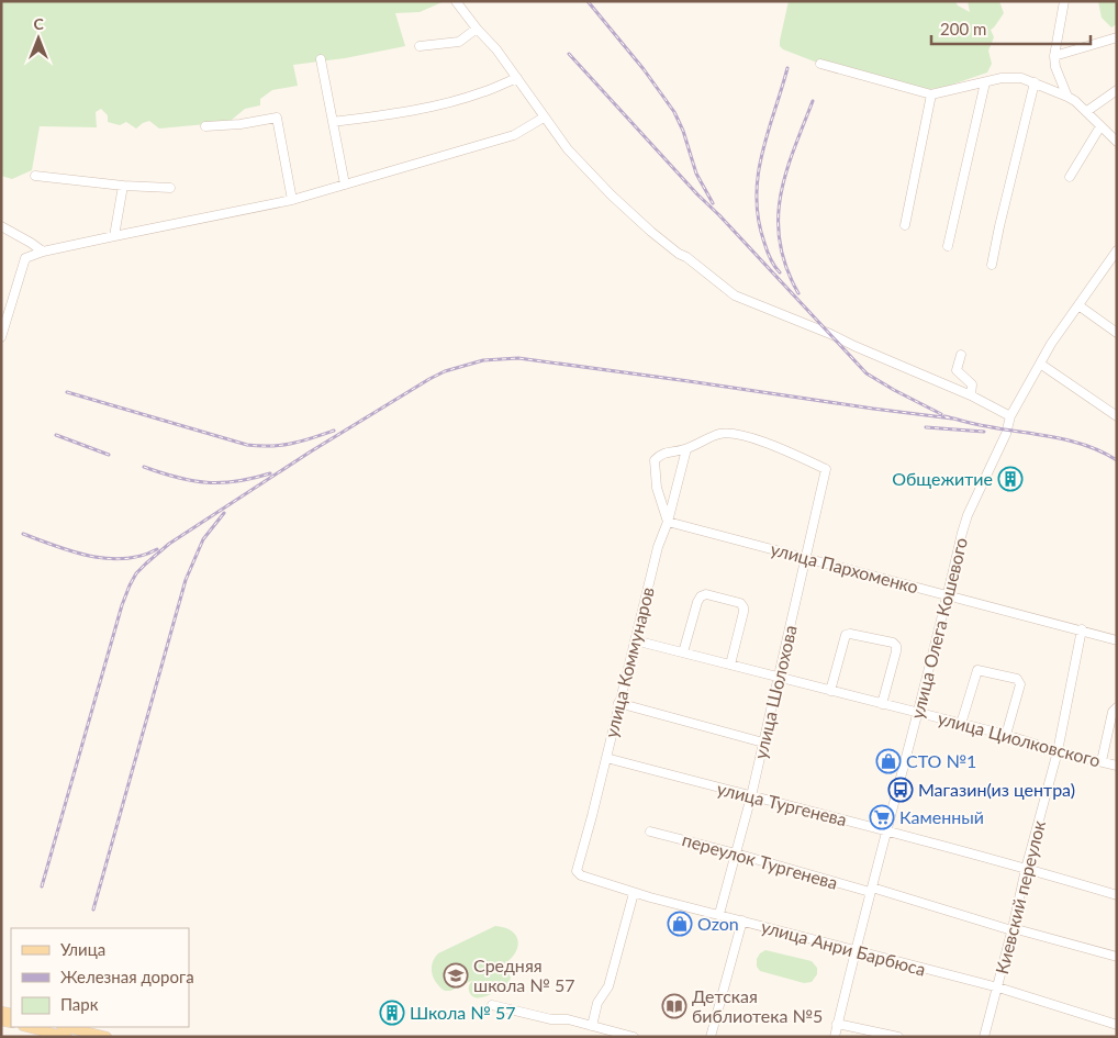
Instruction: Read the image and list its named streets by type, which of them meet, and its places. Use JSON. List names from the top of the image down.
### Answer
{
  "streets": {
    "street": [
      "улица Пархоменко",
      "улица Олега Кошевого",
      "улица Коммунаров",
      "улица Шолохова",
      "улица Циолковского",
      "улица Тургенева",
      "переулок Тургенева",
      "Киевский переулок",
      "улица Анри Барбюса"
    ]
  },
  "crossings": [
    ["улица Пархоменко", "улица Олега Кошевого"],
    ["улица Пархоменко", "улица Коммунаров"],
    ["улица Пархоменко", "улица Шолохова"],
    ["улица Пархоменко", "Киевский переулок"],
    ["улица Олега Кошевого", "улица Циолковского"],
    ["улица Олега Кошевого", "улица Тургенева"],
    ["улица Олега Кошевого", "переулок Тургенева"],
    ["улица Олега Кошевого", "улица Анри Барбюса"],
    ["улица Коммунаров", "улица Шолохова"],
    ["улица Коммунаров", "улица Циолковского"],
    ["улица Коммунаров", "улица Тургенева"],
    ["улица Коммунаров", "улица Анри Барбюса"],
    ["улица Шолохова", "улица Циолковского"],
    ["улица Шолохова", "улица Тургенева"],
    ["улица Шолохова", "переулок Тургенева"],
    ["улица Шолохова", "улица Анри Барбюса"],
    ["улица Циолковского", "Киевский переулок"],
    ["улица Тургенева", "Киевский переулок"],
    ["переулок Тургенева", "Киевский переулок"],
    ["Киевский переулок", "улица Анри Барбюса"]
  ],
  "places": {
    "building": ["Общежитие", "Школа № 57"],
    "shop": ["СТО №1", "Ozon"],
    "bus stop": ["Магазин(из центра)"],
    "supermarket": ["Каменный"],
    "school or university": ["Средняя школа № 57"],
    "library": ["Детская библиотека №5"]
  },
  "legend": ["Улица", "Железная дорога", "Парк"],
  "scale_bar": "200 m",
  "north": "top"
}
